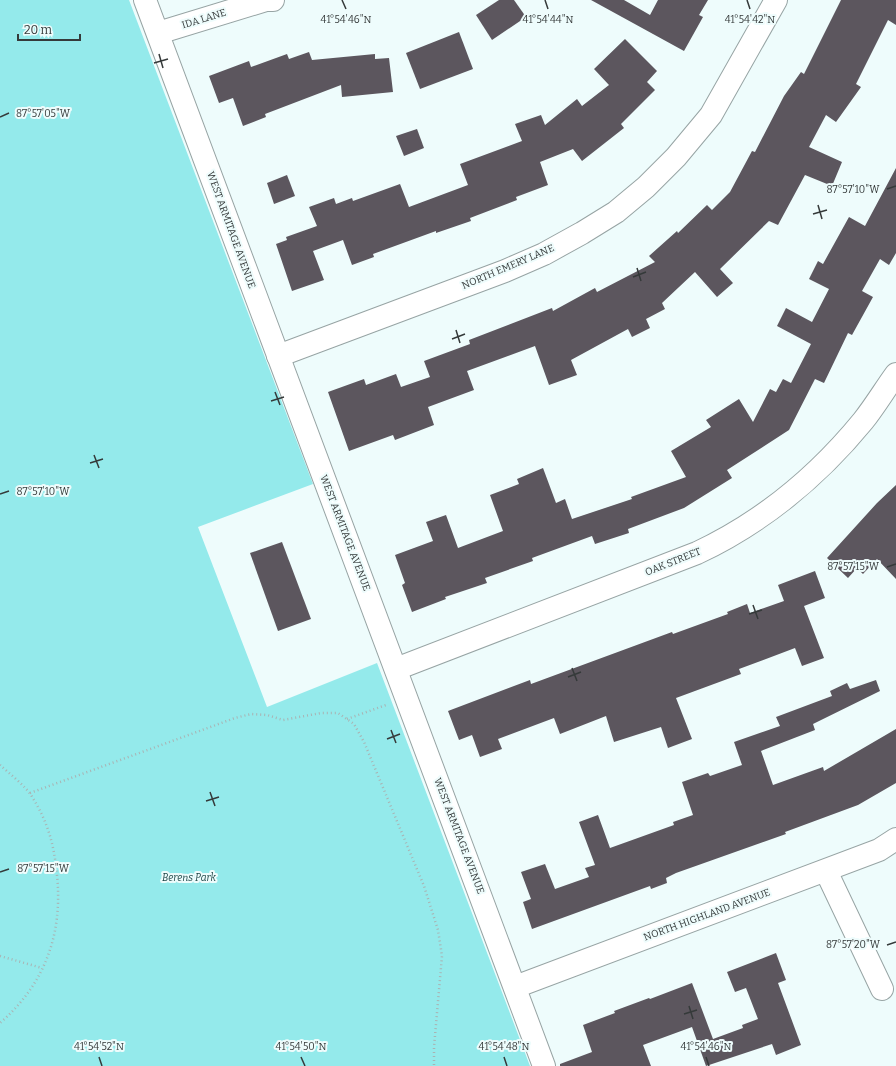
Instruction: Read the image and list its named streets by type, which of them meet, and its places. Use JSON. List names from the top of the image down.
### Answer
{
  "streets": {
    "street": [
      "IDA LANE",
      "WEST ARMITAGE AVENUE",
      "NORTH EMERY LANE",
      "OAK STREET",
      "NORTH HIGHLAND AVENUE"
    ]
  },
  "crossings": [
    ["IDA LANE", "WEST ARMITAGE AVENUE"],
    ["WEST ARMITAGE AVENUE", "NORTH EMERY LANE"],
    ["WEST ARMITAGE AVENUE", "OAK STREET"],
    ["WEST ARMITAGE AVENUE", "NORTH HIGHLAND AVENUE"]
  ],
  "parks": ["Berens Park"],
  "scale_bar": "20 m",
  "coordinates": [
    "41°54'46\"N",
    "41°54'44\"N",
    "41°54'42\"N",
    "87°57'05\"W",
    "87°57'10\"W",
    "87°57'15\"W",
    "87°57'20\"W",
    "41°54'52\"N",
    "41°54'50\"N",
    "41°54'48\"N"
  ]
}
